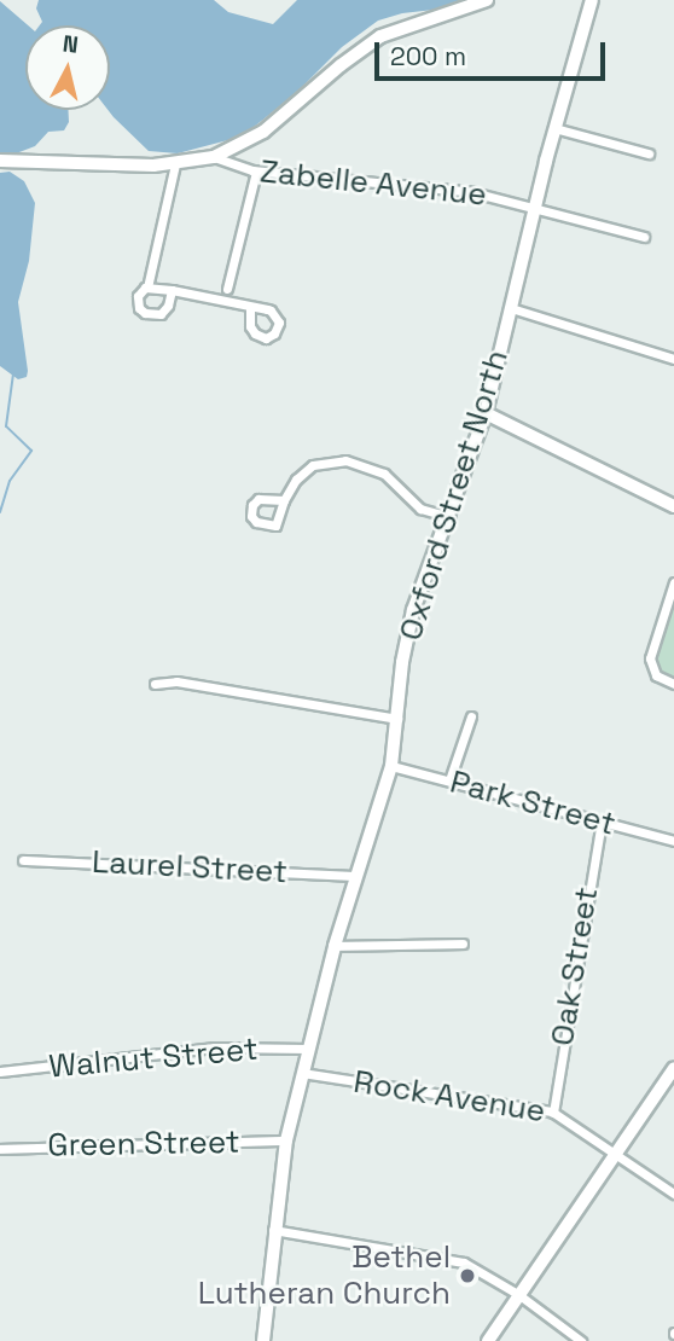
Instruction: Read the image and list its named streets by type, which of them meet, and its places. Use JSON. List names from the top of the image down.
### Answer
{
  "streets": {
    "main road": ["Oxford Street North"],
    "street": [
      "Zabelle Avenue",
      "Park Street",
      "Laurel Street",
      "Oak Street",
      "Walnut Street",
      "Rock Avenue",
      "Green Street"
    ]
  },
  "crossings": [
    ["Zabelle Avenue", "Oxford Street North"],
    ["Oxford Street North", "Park Street"],
    ["Oxford Street North", "Laurel Street"],
    ["Oxford Street North", "Walnut Street"],
    ["Oxford Street North", "Rock Avenue"],
    ["Oxford Street North", "Green Street"],
    ["Park Street", "Oak Street"],
    ["Oak Street", "Rock Avenue"]
  ],
  "places": ["Bethel Lutheran Church"],
  "scale_bar": "200 m",
  "north": "top"
}
